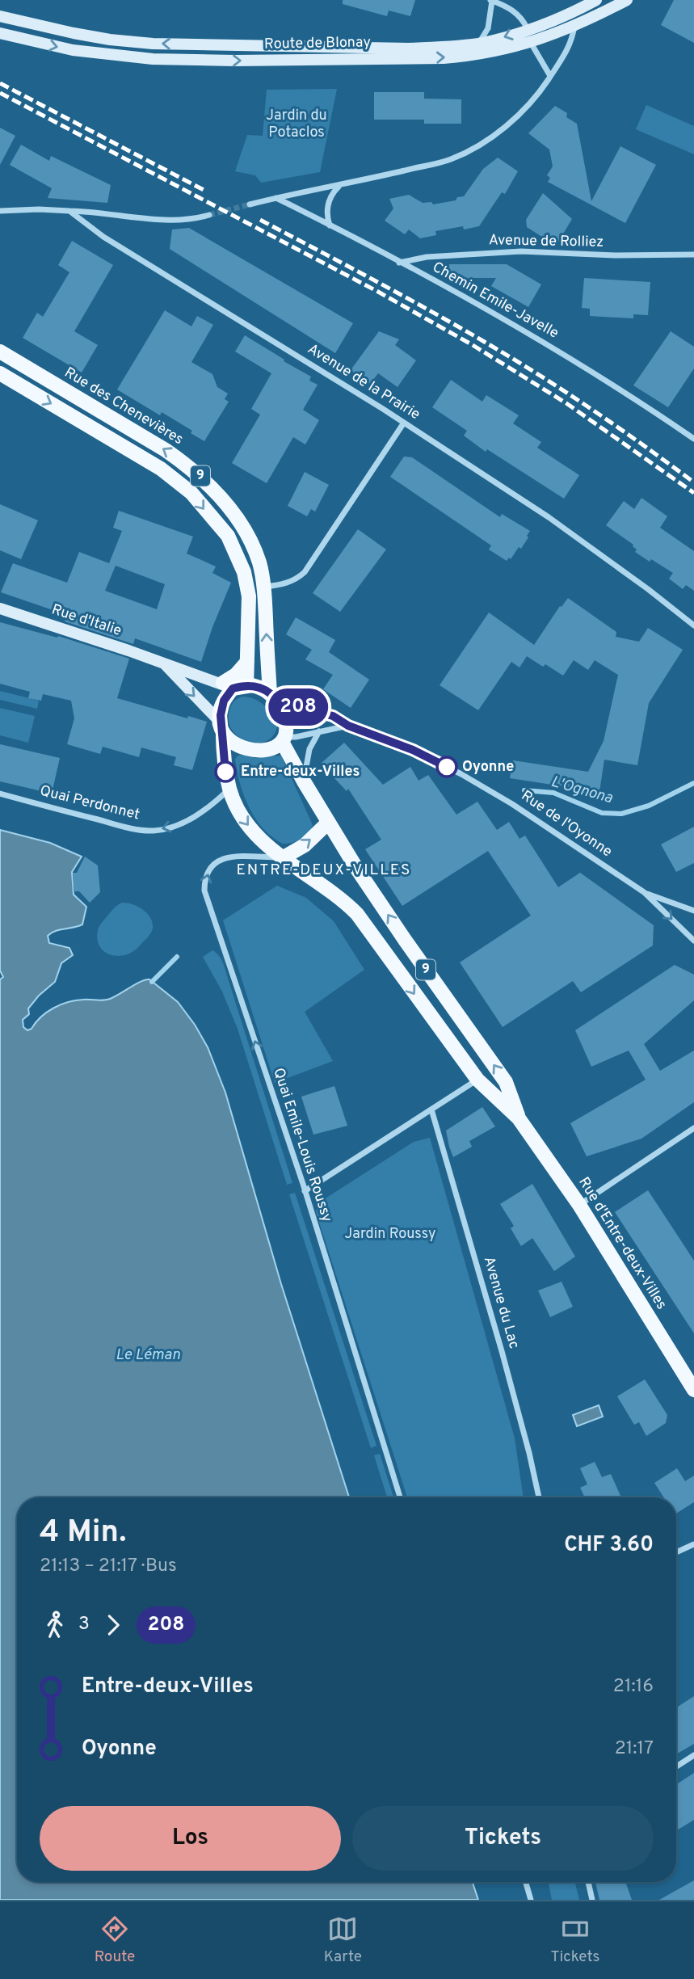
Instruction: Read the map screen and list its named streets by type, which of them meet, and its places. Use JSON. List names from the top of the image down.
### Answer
{
  "streets": {
    "main road": [
      "Route de Blonay",
      "Rue des Chenevières",
      "9",
      "Rue d'Italie",
      "Rue d'Entre-deux-Villes"
    ],
    "street": [
      "Avenue de Rolliez",
      "Chemin Emile-Javelle",
      "Avenue de la Prairie",
      "Quai Perdonnet",
      "Rue de l'Oyonne",
      "Quai Emile-Louis Roussy",
      "Avenue du Lac"
    ]
  },
  "crossings": [
    ["Avenue de Rolliez", "Chemin Emile-Javelle"],
    ["Rue des Chenevières", "9"],
    ["Rue des Chenevières", "Rue d'Italie"],
    ["Rue des Chenevières", "Rue de l'Oyonne"],
    ["Rue des Chenevières", "Rue d'Entre-deux-Villes"],
    ["9", "Rue d'Italie"],
    ["9", "Rue de l'Oyonne"],
    ["9", "Rue d'Entre-deux-Villes"],
    ["Rue d'Italie", "Rue de l'Oyonne"],
    ["Rue d'Italie", "Rue d'Entre-deux-Villes"],
    ["Quai Perdonnet", "Rue d'Entre-deux-Villes"],
    ["Rue de l'Oyonne", "Rue d'Entre-deux-Villes"],
    ["Quai Emile-Louis Roussy", "Rue d'Entre-deux-Villes"]
  ],
  "one_way": ["Quai Perdonnet", "Quai Emile-Louis Roussy"],
  "districts": ["ENTRE-DEUX-VILLES"],
  "water": ["L'Ognona", "Le Léman"],
  "parks": ["Jardin du Potaclos", "Jardin Roussy"],
  "places": ["Oyonne", "Entre-deux-Villes"],
  "lines": ["bus line 208"],
  "page": {
    "on_map": "208",
    "heading": ["4 Min.", "21:13 – 21:17 · Bus", "CHF 3.60"],
    "legs": ["3", "208"],
    "list": [
      {
        "name": "Entre-deux-Villes",
        "value": "21:16"
      },
      {
        "name": "Oyonne",
        "value": "21:17"
      }
    ],
    "buttons": ["Los", "Tickets"],
    "tabs": ["Route", "Karte", "Tickets"]
  }
}
